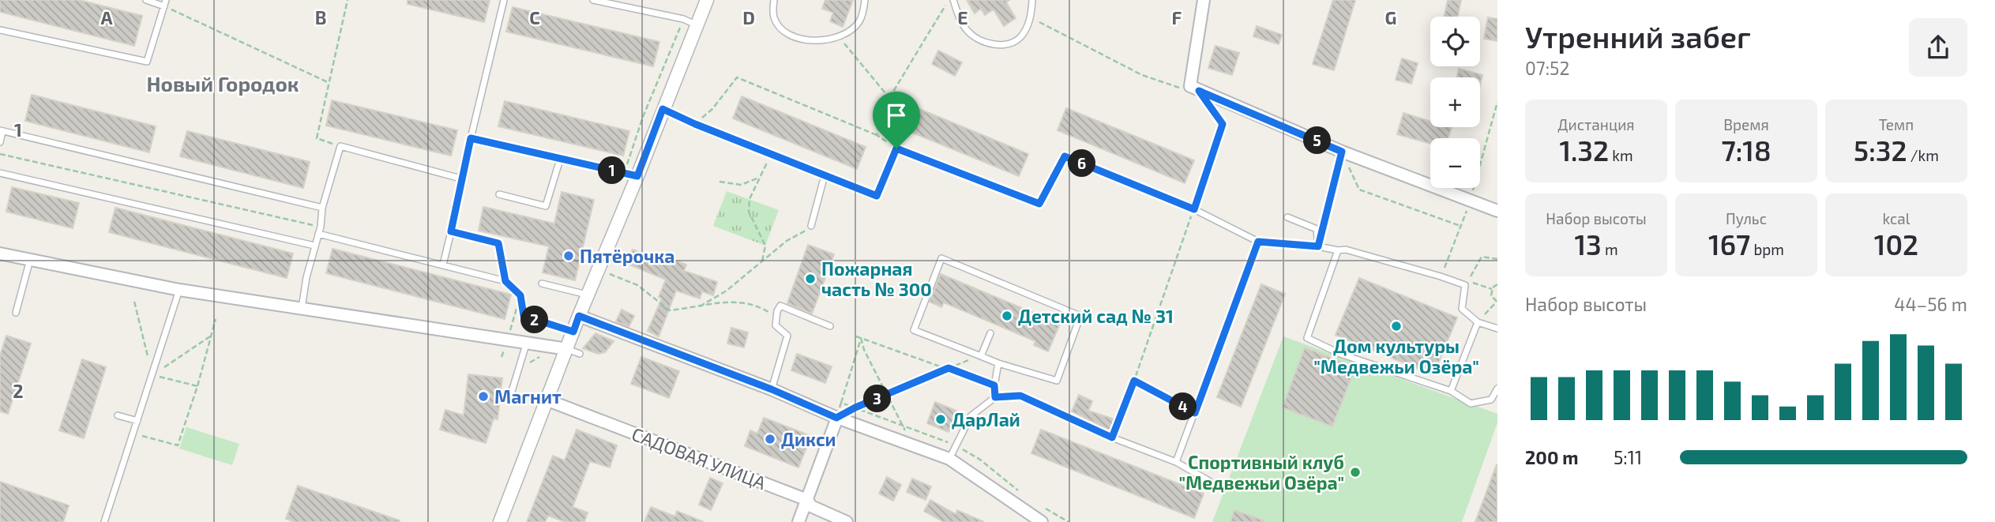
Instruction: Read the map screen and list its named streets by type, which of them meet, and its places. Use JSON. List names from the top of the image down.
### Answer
{
  "streets": {
    "street": ["САДОВАЯ УЛИЦА"]
  },
  "districts": ["Новый Городок"],
  "places": [
    "Пятёрочка",
    "Пожарная часть № 300",
    "Детский сад № 31",
    "Дом культуры \"Медвежьи Озёра\"",
    "Магнит",
    "ДарЛай",
    "Дикси",
    "Спортивный клуб \"Медвежьи Озёра\""
  ],
  "page": {
    "heading": ["Утренний забег", "07:52"],
    "map_buttons": ["+", "−"],
    "stats": [
      ["Дистанция", "1.32 km"],
      ["Время", "7:18"],
      ["Темп", "5:32 /km"],
      ["Набор высоты", "13 m"],
      ["Пульс", "167 bpm"],
      ["kcal", "102"]
    ],
    "pins": [
      "5",
      "6",
      "1",
      "2",
      "3",
      "4"
    ],
    "chart": ["Набор высоты", "44–56 m"],
    "list": [
      {
        "name": "200 m",
        "note": "5:11"
      }
    ]
  },
  "grid": {
    "columns": [
      "A",
      "B",
      "C",
      "D",
      "E",
      "F",
      "G"
    ],
    "rows": ["1", "2"]
  }
}
